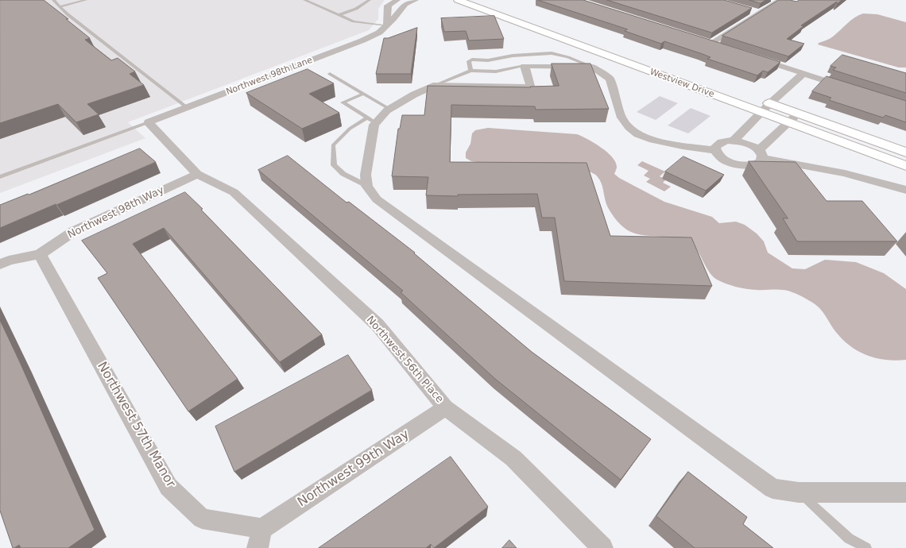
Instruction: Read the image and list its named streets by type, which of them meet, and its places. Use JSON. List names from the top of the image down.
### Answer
{
  "streets": {
    "street": [
      "Northwest 98th Lane",
      "Westview Drive",
      "Northwest 98th Way",
      "Northwest 56th Place",
      "Northwest 57th Manor",
      "Northwest 99th Way"
    ]
  },
  "crossings": [
    ["Northwest 98th Lane", "Northwest 56th Place"],
    ["Northwest 98th Way", "Northwest 56th Place"],
    ["Northwest 98th Way", "Northwest 57th Manor"],
    ["Northwest 56th Place", "Northwest 99th Way"],
    ["Northwest 57th Manor", "Northwest 99th Way"]
  ]
}
